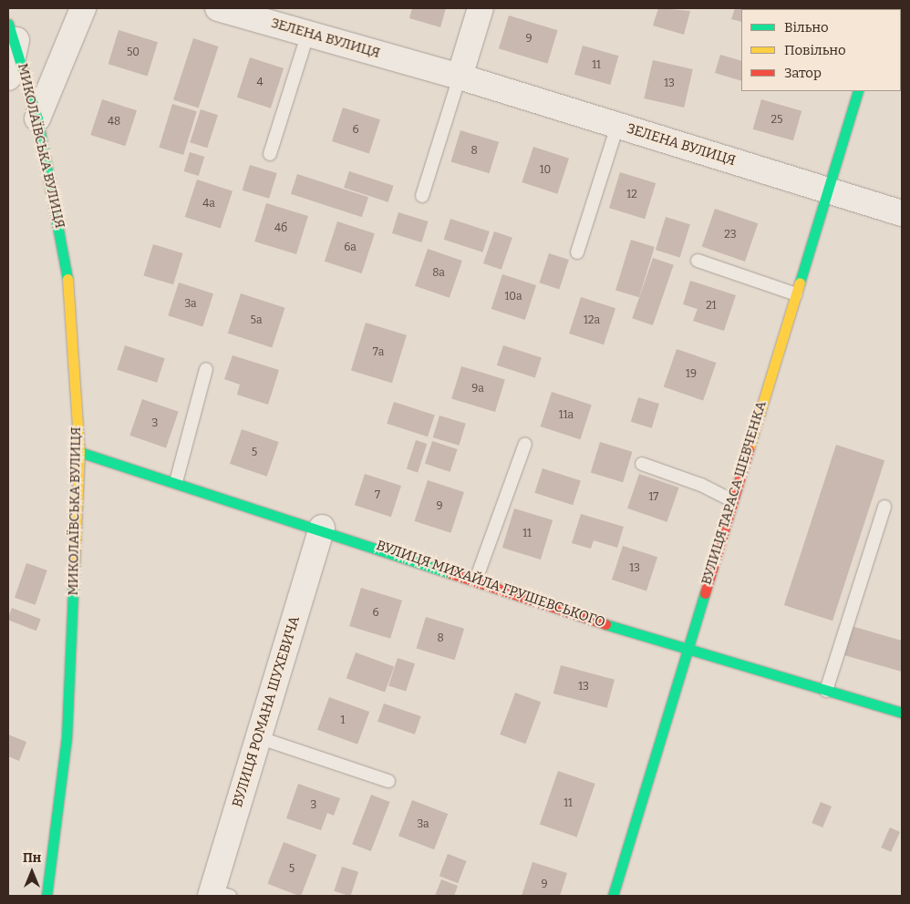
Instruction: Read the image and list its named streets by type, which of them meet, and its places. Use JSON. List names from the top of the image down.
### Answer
{
  "streets": {
    "street": [
      "ЗЕЛЕНА ВУЛИЦЯ",
      "МИКОЛАЇВСЬКА ВУЛИЦЯ",
      "ВУЛИЦЯ ТАРАСА ШЕВЧЕНКА",
      "ВУЛИЦЯ МИХАЙЛА ГРУШЕВСЬКОГО",
      "ВУЛИЦЯ РОМАНА ШУХЕВИЧА"
    ]
  },
  "crossings": [
    ["ЗЕЛЕНА ВУЛИЦЯ", "ВУЛИЦЯ ТАРАСА ШЕВЧЕНКА"],
    ["МИКОЛАЇВСЬКА ВУЛИЦЯ", "ВУЛИЦЯ МИХАЙЛА ГРУШЕВСЬКОГО"],
    ["ВУЛИЦЯ ТАРАСА ШЕВЧЕНКА", "ВУЛИЦЯ МИХАЙЛА ГРУШЕВСЬКОГО"],
    ["ВУЛИЦЯ МИХАЙЛА ГРУШЕВСЬКОГО", "ВУЛИЦЯ РОМАНА ШУХЕВИЧА"]
  ],
  "house_numbers": [
    "9",
    "50",
    "11",
    "4",
    "13",
    "25",
    "48",
    "6",
    "8",
    "10",
    "12",
    "4а",
    "4б",
    "23",
    "6а",
    "8а",
    "10а",
    "3а",
    "21",
    "5а",
    "12а",
    "7а",
    "19",
    "9а",
    "11а",
    "3",
    "5",
    "7",
    "17",
    "9",
    "11",
    "13",
    "6",
    "8",
    "13",
    "1",
    "11",
    "3",
    "3а",
    "5",
    "9"
  ],
  "legend": ["Вільно", "Повільно", "Затор"],
  "north": "top"
}
